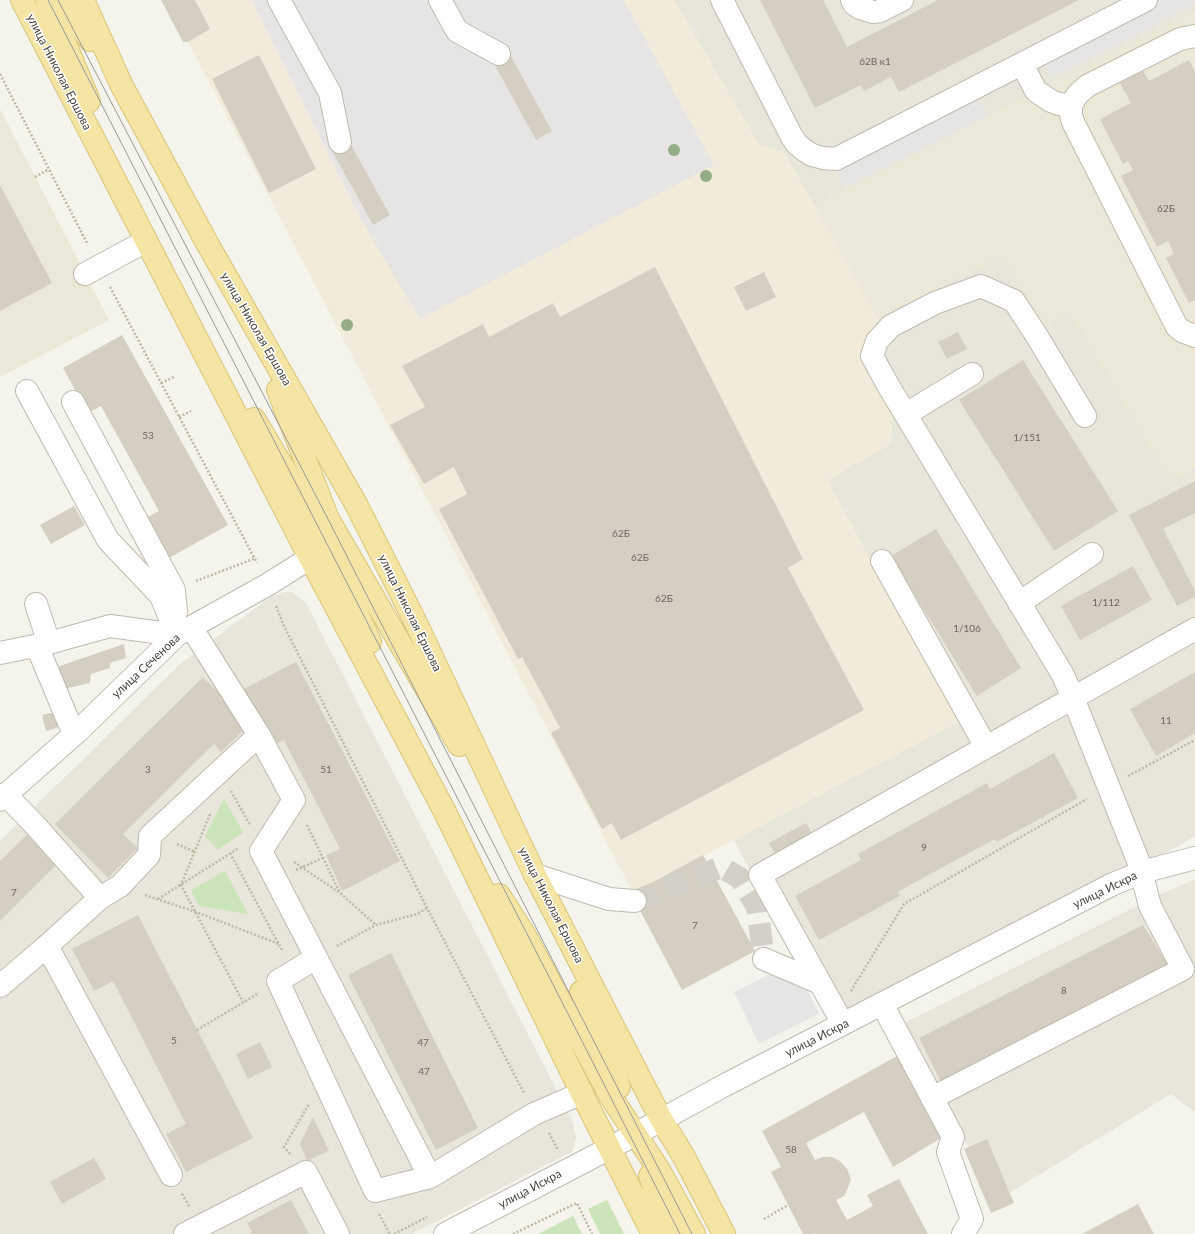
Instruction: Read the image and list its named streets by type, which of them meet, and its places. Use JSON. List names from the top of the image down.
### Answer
{
  "streets": {
    "main road": ["улица Николая Ершова"],
    "street": ["улица Сеченова", "улица Искра"]
  },
  "crossings": [
    ["улица Николая Ершова", "улица Сеченова"],
    ["улица Николая Ершова", "улица Искра"]
  ],
  "house_numbers": [
    "62В к1",
    "62Б",
    "53",
    "1/151",
    "62Б",
    "62Б",
    "62Б",
    "1/112",
    "1/106",
    "11",
    "3",
    "51",
    "9",
    "7",
    "7",
    "8",
    "5",
    "47",
    "47",
    "58"
  ]
}
